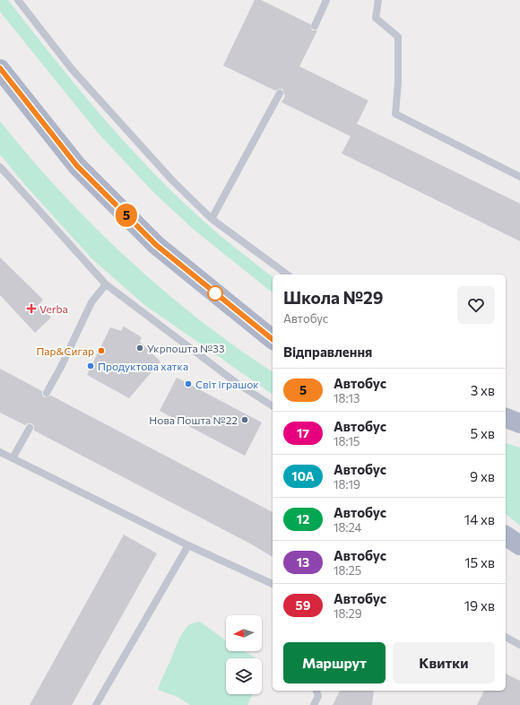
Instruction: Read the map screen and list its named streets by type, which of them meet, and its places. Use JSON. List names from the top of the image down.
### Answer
{
  "places": {
    "health": ["Verba"],
    "other": [
      "Укрпошта №33",
      "Пар&Сигар",
      "Продуктова хатка",
      "Світ іграшок",
      "Нова Пошта №22"
    ]
  },
  "lines": ["bus line 5"],
  "north": "left",
  "page": {
    "on_map": "5",
    "heading": [
      ["Школа №29", "Автобус"],
      "Відправлення"
    ],
    "list": [
      {
        "mark": "5",
        "name": "Автобус",
        "note": "18:13",
        "value": "3 хв"
      },
      {
        "mark": "17",
        "name": "Автобус",
        "note": "18:15",
        "value": "5 хв"
      },
      {
        "mark": "10А",
        "name": "Автобус",
        "note": "18:19",
        "value": "9 хв"
      },
      {
        "mark": "12",
        "name": "Автобус",
        "note": "18:24",
        "value": "14 хв"
      },
      {
        "mark": "13",
        "name": "Автобус",
        "note": "18:25",
        "value": "15 хв"
      },
      {
        "mark": "59",
        "name": "Автобус",
        "note": "18:29",
        "value": "19 хв"
      }
    ],
    "buttons": ["Маршрут", "Квитки"]
  }
}
